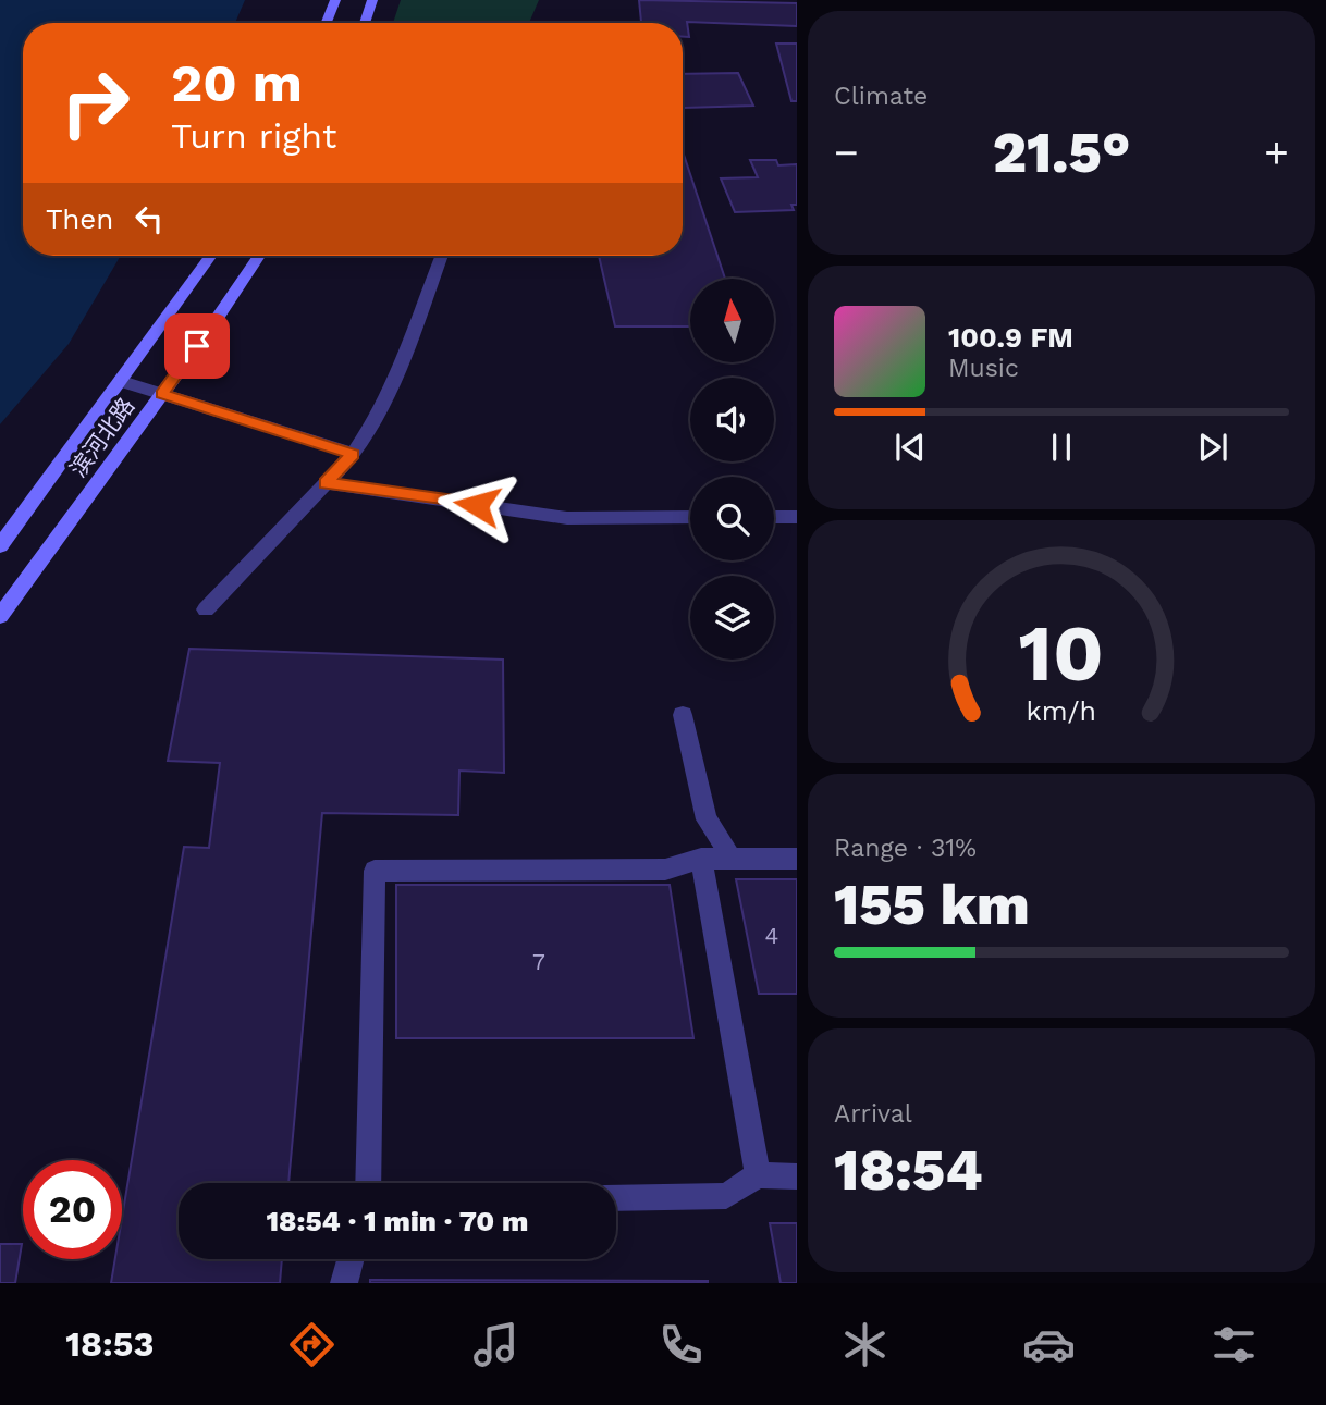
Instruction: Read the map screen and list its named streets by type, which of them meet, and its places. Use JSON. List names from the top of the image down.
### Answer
{
  "streets": {
    "main road": ["滨河北路"]
  },
  "house_numbers": ["4", "7"],
  "north": "top",
  "page": {
    "tile": [
      "Climate",
      ["Range · 31%", "155 km"],
      ["Arrival", "18:54"]
    ],
    "turn": ["20 m", "Turn right"],
    "heat": ["−", "21.5°", "+"],
    "then": "Then",
    "song": ["100.9 FM", "Music"],
    "limit": "20",
    "trip": "18:54 · 1 min · 70 m",
    "tabs": "18:53",
    "gauge": ["10", "km/h"]
  }
}
